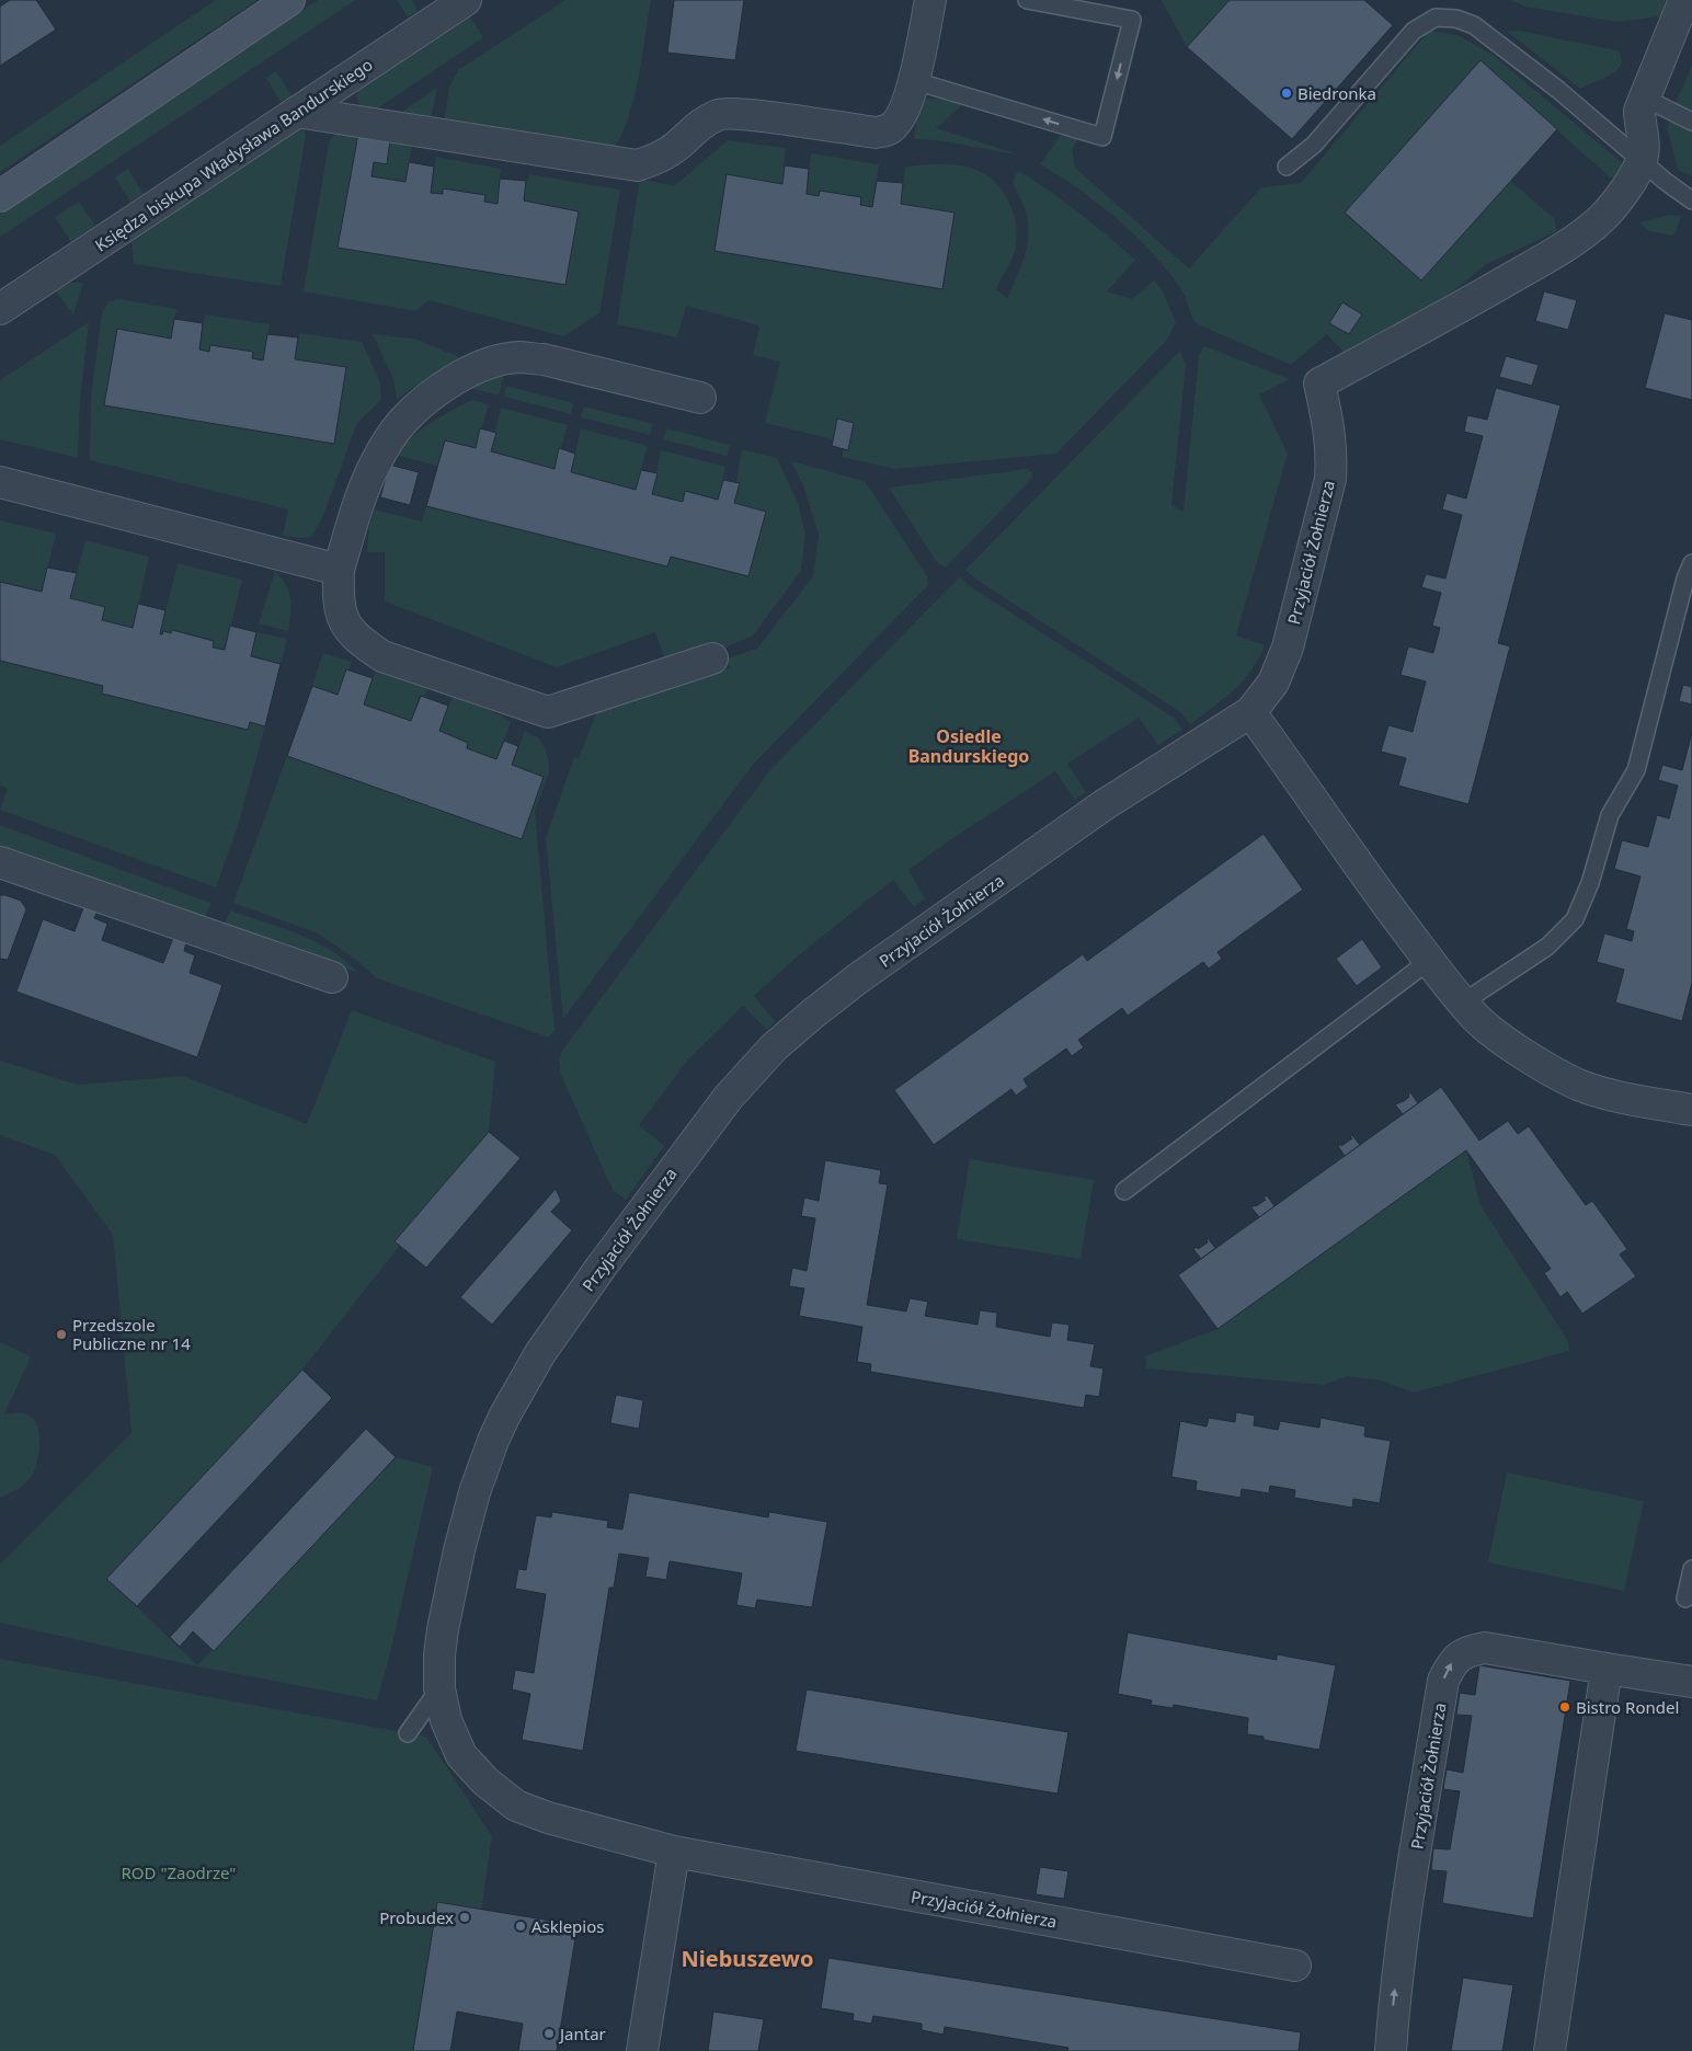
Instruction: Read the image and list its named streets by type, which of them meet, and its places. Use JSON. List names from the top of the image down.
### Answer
{
  "streets": {
    "street": ["Księdza biskupa Władysława Bandurskiego", "Przyjaciół Żołnierza"]
  },
  "districts": ["Osiedle Bandurskiego", "Niebuszewo"],
  "parks": ["ROD \"Zaodrze\""],
  "places": [
    "Biedronka",
    "Przedszole Publiczne nr 14",
    "Bistro Rondel",
    "Probudex",
    "Asklepios",
    "Jantar"
  ]
}
